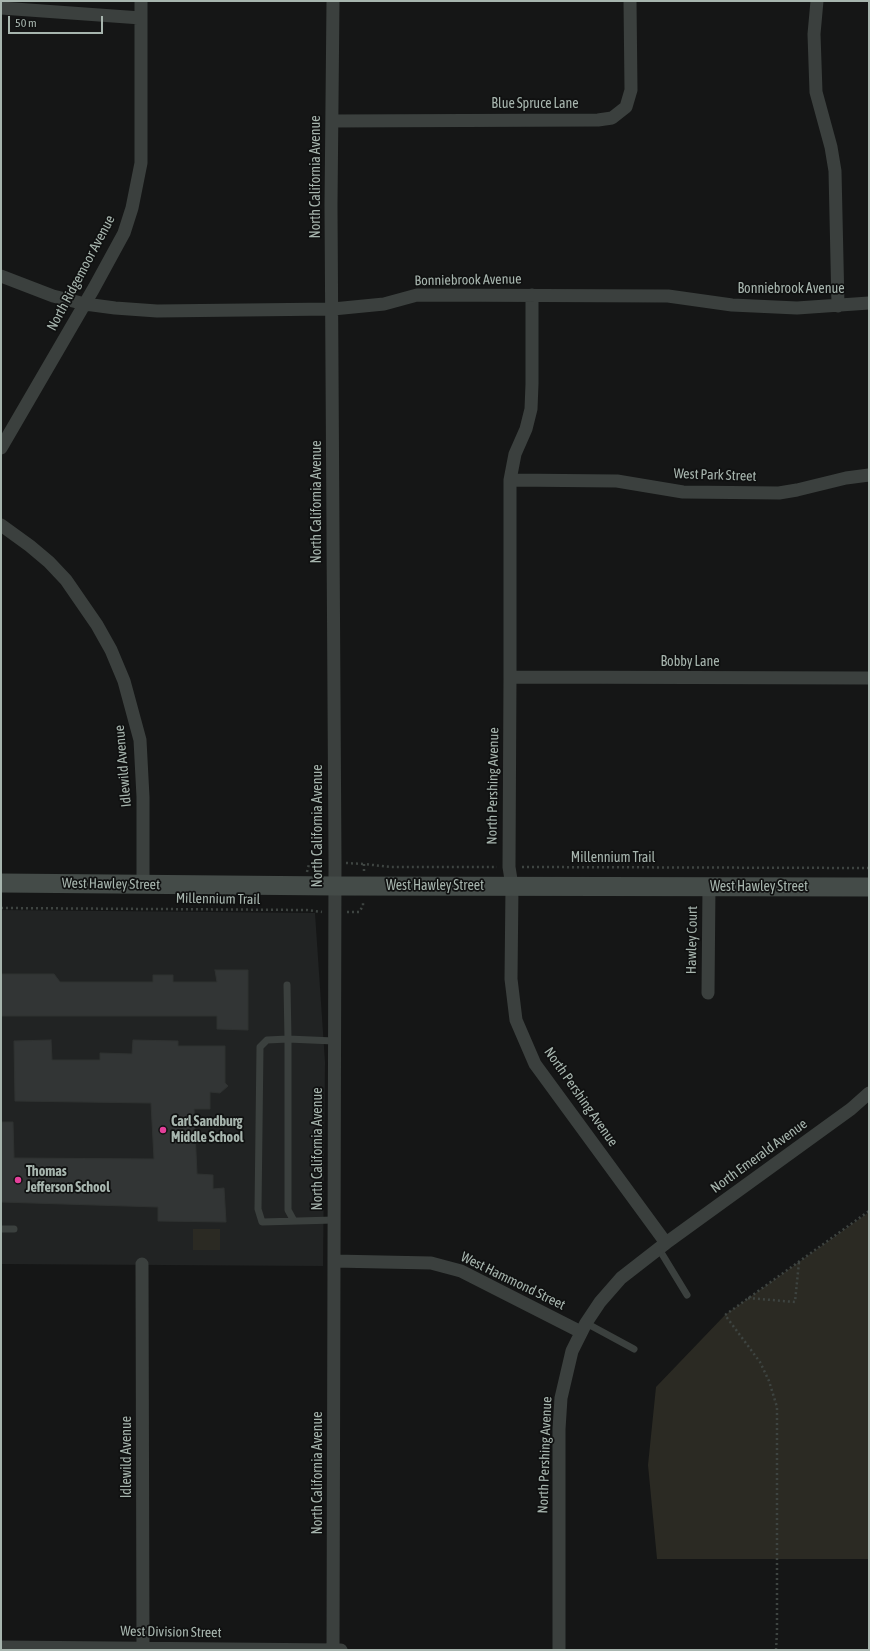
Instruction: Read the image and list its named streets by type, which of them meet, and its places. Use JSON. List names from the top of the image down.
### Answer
{
  "streets": {
    "street": [
      "Blue Spruce Lane",
      "North California Avenue",
      "North Ridgemoor Avenue",
      "Bonniebrook Avenue",
      "West Park Street",
      "Bobby Lane",
      "Idlewild Avenue",
      "North Pershing Avenue",
      "West Hawley Street",
      "Hawley Court",
      "North Emerald Avenue",
      "West Hammond Street",
      "West Division Street"
    ],
    "path": ["Millennium Trail"]
  },
  "crossings": [
    ["Blue Spruce Lane", "North California Avenue"],
    ["North California Avenue", "Bonniebrook Avenue"],
    ["North California Avenue", "West Hawley Street"],
    ["North California Avenue", "West Hammond Street"],
    ["North California Avenue", "West Division Street"],
    ["North Ridgemoor Avenue", "Bonniebrook Avenue"],
    ["Bonniebrook Avenue", "North Pershing Avenue"],
    ["West Park Street", "North Pershing Avenue"],
    ["Bobby Lane", "North Pershing Avenue"],
    ["Idlewild Avenue", "West Hawley Street"],
    ["Idlewild Avenue", "West Division Street"],
    ["North Pershing Avenue", "Millennium Trail"],
    ["North Pershing Avenue", "West Hawley Street"],
    ["North Pershing Avenue", "North Emerald Avenue"],
    ["North Pershing Avenue", "West Hammond Street"],
    ["West Hawley Street", "Hawley Court"]
  ],
  "places": ["Carl Sandburg Middle School", "Thomas Jefferson School"],
  "scale_bar": "50 m"
}
